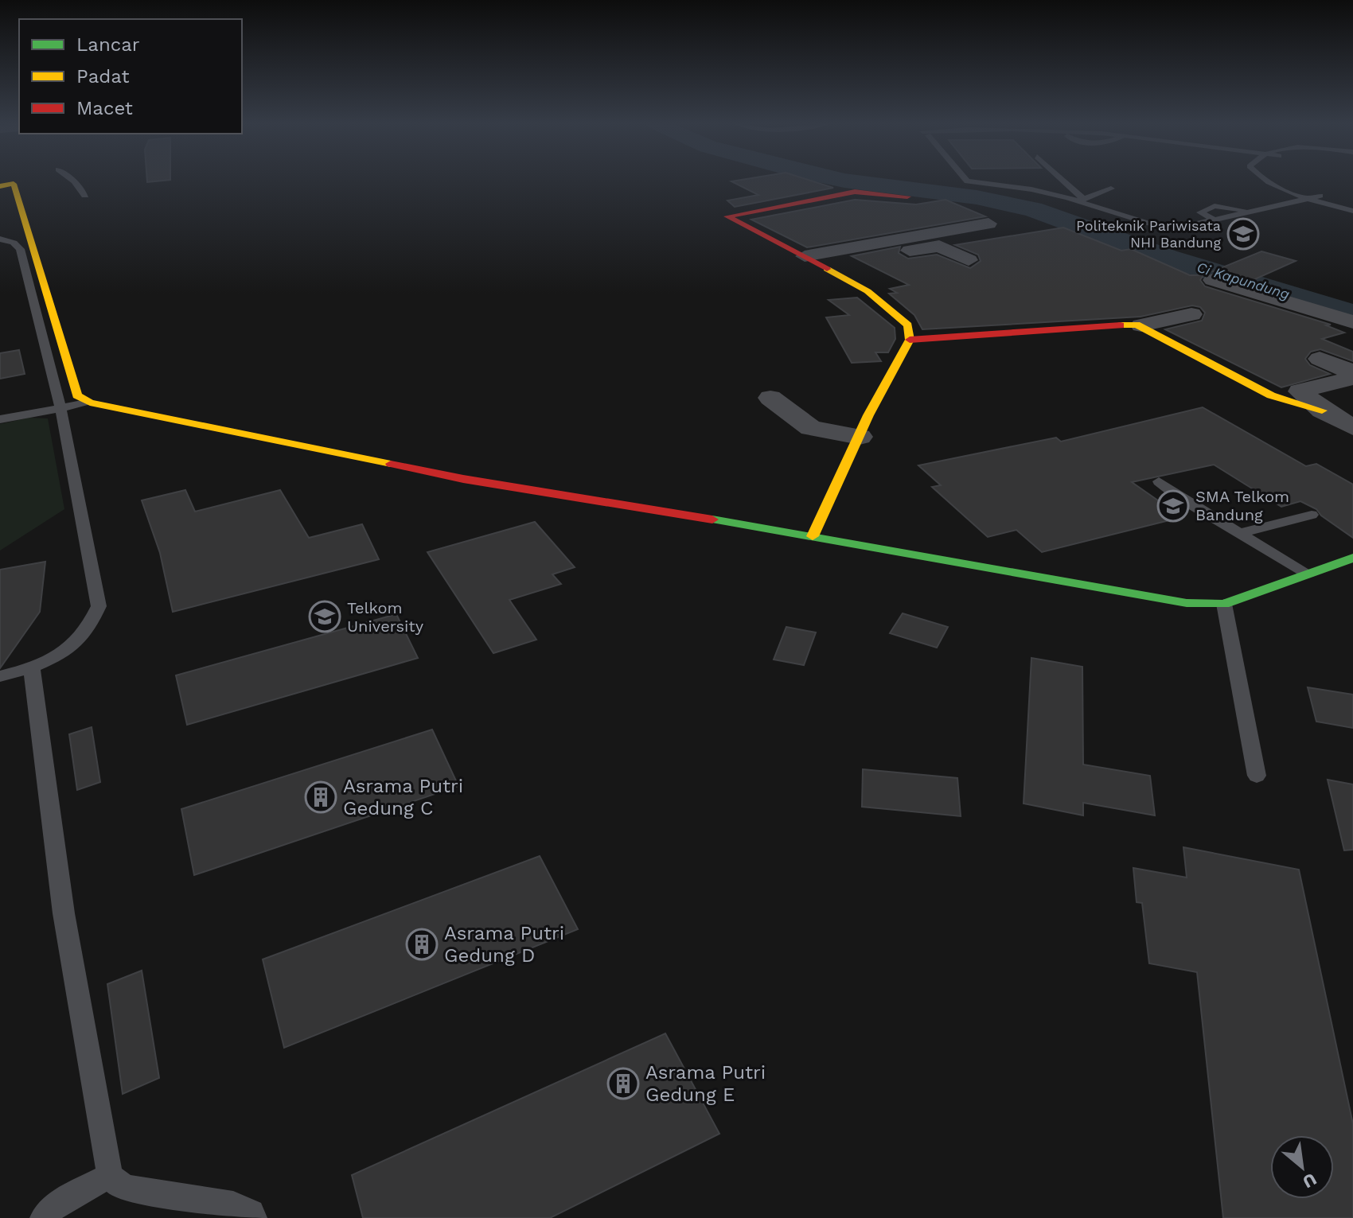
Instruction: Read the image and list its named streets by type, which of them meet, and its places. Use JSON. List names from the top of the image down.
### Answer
{
  "water": ["Ci Kapundung"],
  "places": {
    "school or university": ["Politeknik Pariwisata NHI Bandung", "SMA Telkom Bandung", "Telkom University"],
    "building": ["Asrama Putri Gedung C", "Asrama Putri Gedung D", "Asrama Putri Gedung E"]
  },
  "legend": ["Lancar", "Padat", "Macet"],
  "north": "bottom right"
}
